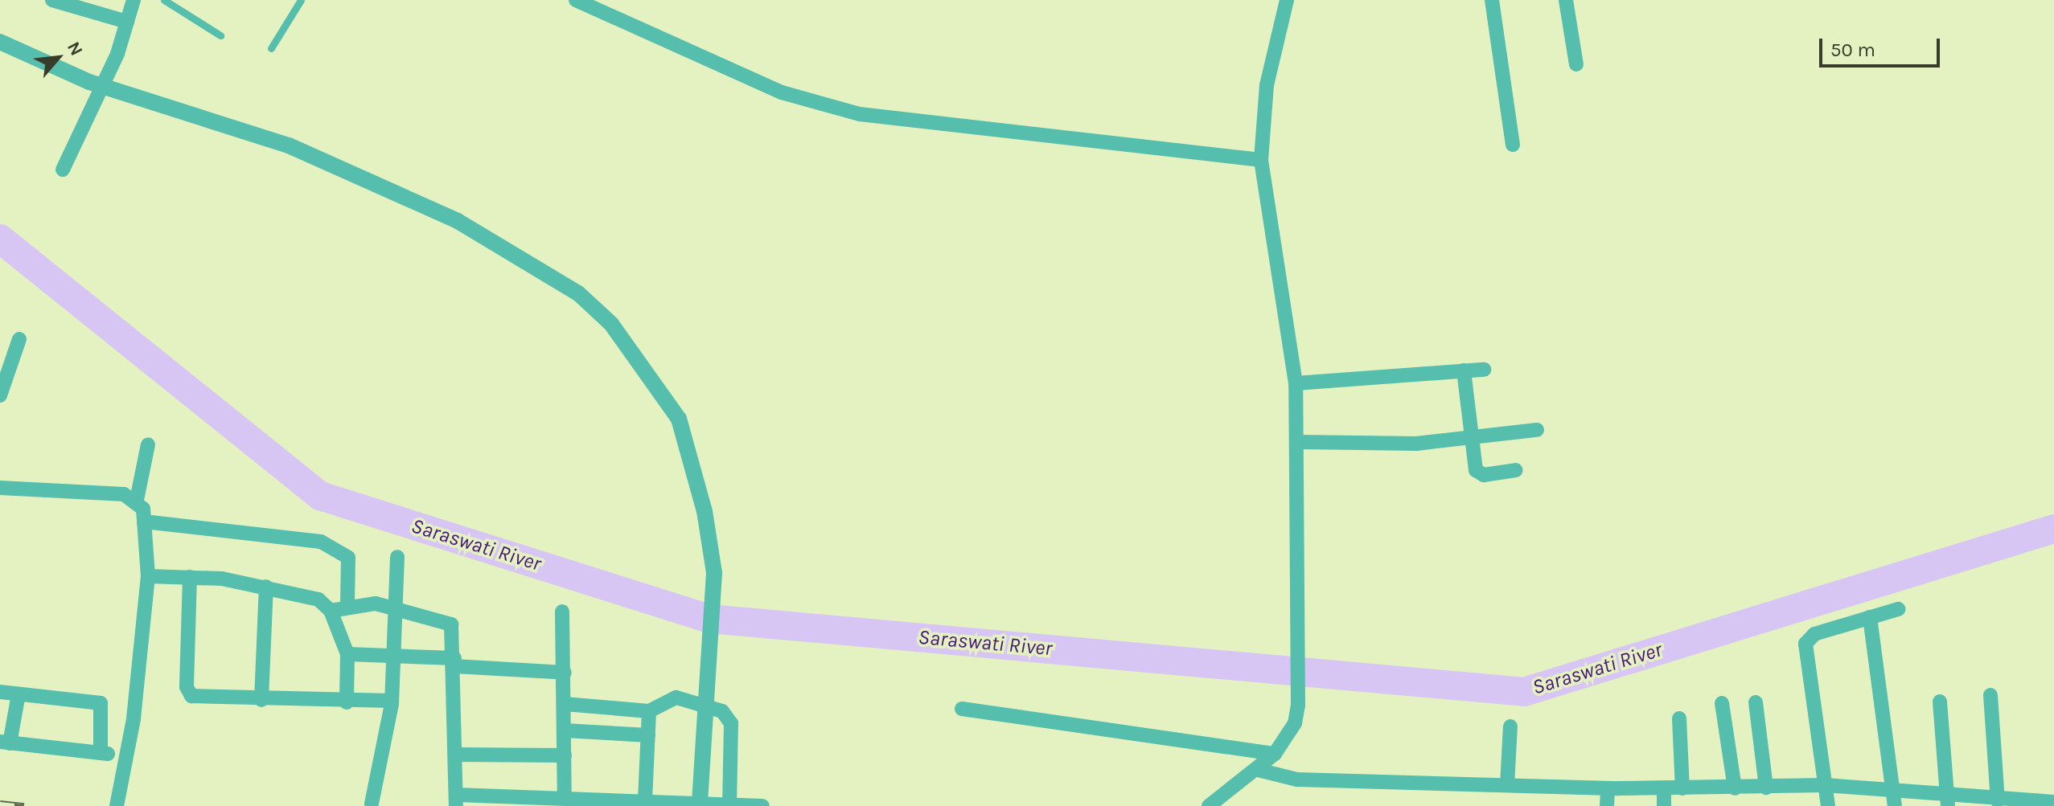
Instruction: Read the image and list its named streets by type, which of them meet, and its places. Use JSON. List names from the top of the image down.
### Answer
{
  "water": ["Saraswati River"],
  "scale_bar": "50 m",
  "north": "top right"
}
